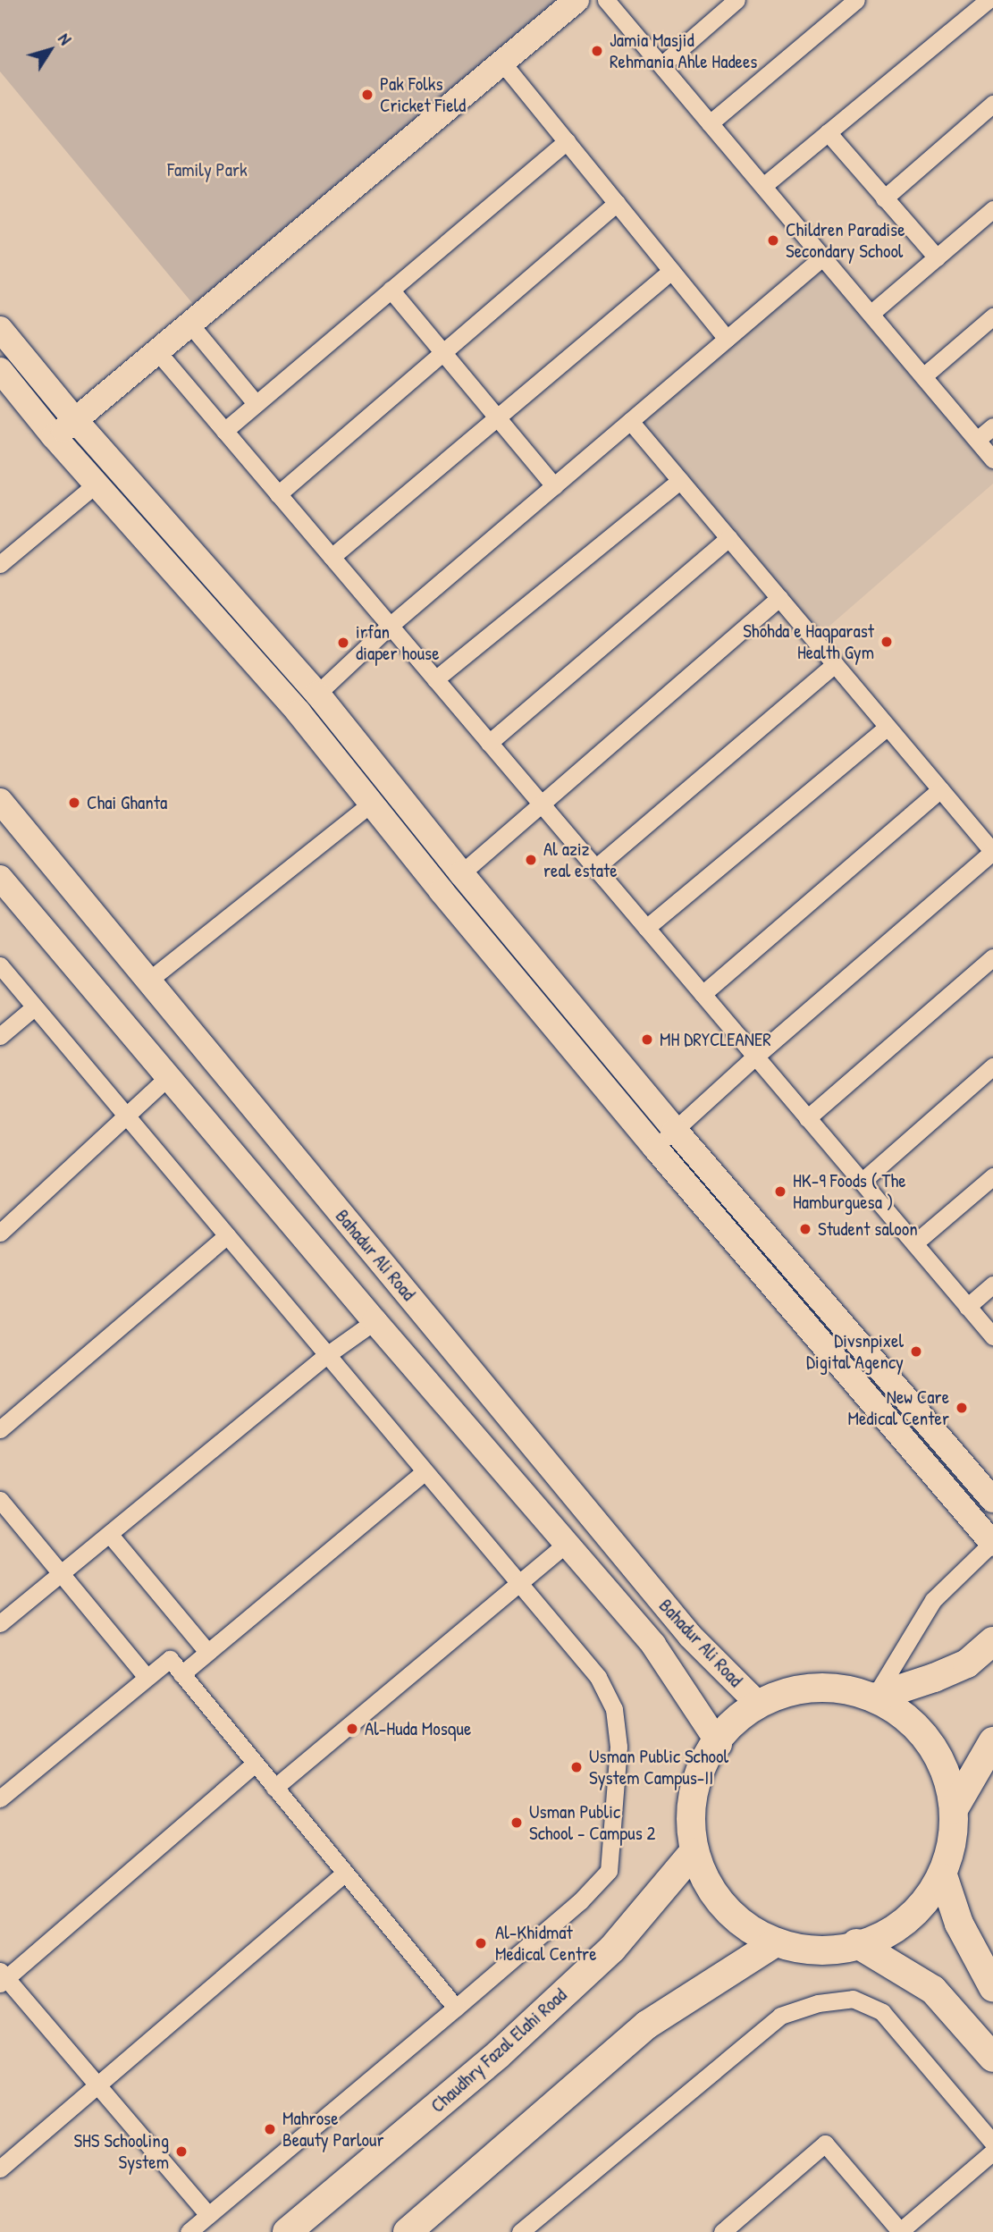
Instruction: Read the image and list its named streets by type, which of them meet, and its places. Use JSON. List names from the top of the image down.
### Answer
{
  "streets": {
    "main road": ["Chaudhry Fazal Elahi Road"],
    "street": ["Bahadur Ali Road"]
  },
  "parks": ["Family Park"],
  "places": [
    "Jamia Masjid Rehmania Ahle Hadees",
    "Pak Folks Cricket Field",
    "Children Paradise Secondary School",
    "Shohda e Haqparast Health Gym",
    "irfan diaper house",
    "Chai Ghanta",
    "Al aziz real estate",
    "MH DRYCLEANER",
    "HK-9 Foods ( The Hamburguesa )",
    "Student saloon",
    "Divsnpixel Digital Agency",
    "New Care Medical Center",
    "Al-Huda Mosque",
    "Usman Public School System Campus-II",
    "Usman Public School - Campus 2",
    "Al-Khidmat Medical Centre",
    "Mahrose Beauty Parlour",
    "SHS Schooling System"
  ],
  "north": "top right"
}
